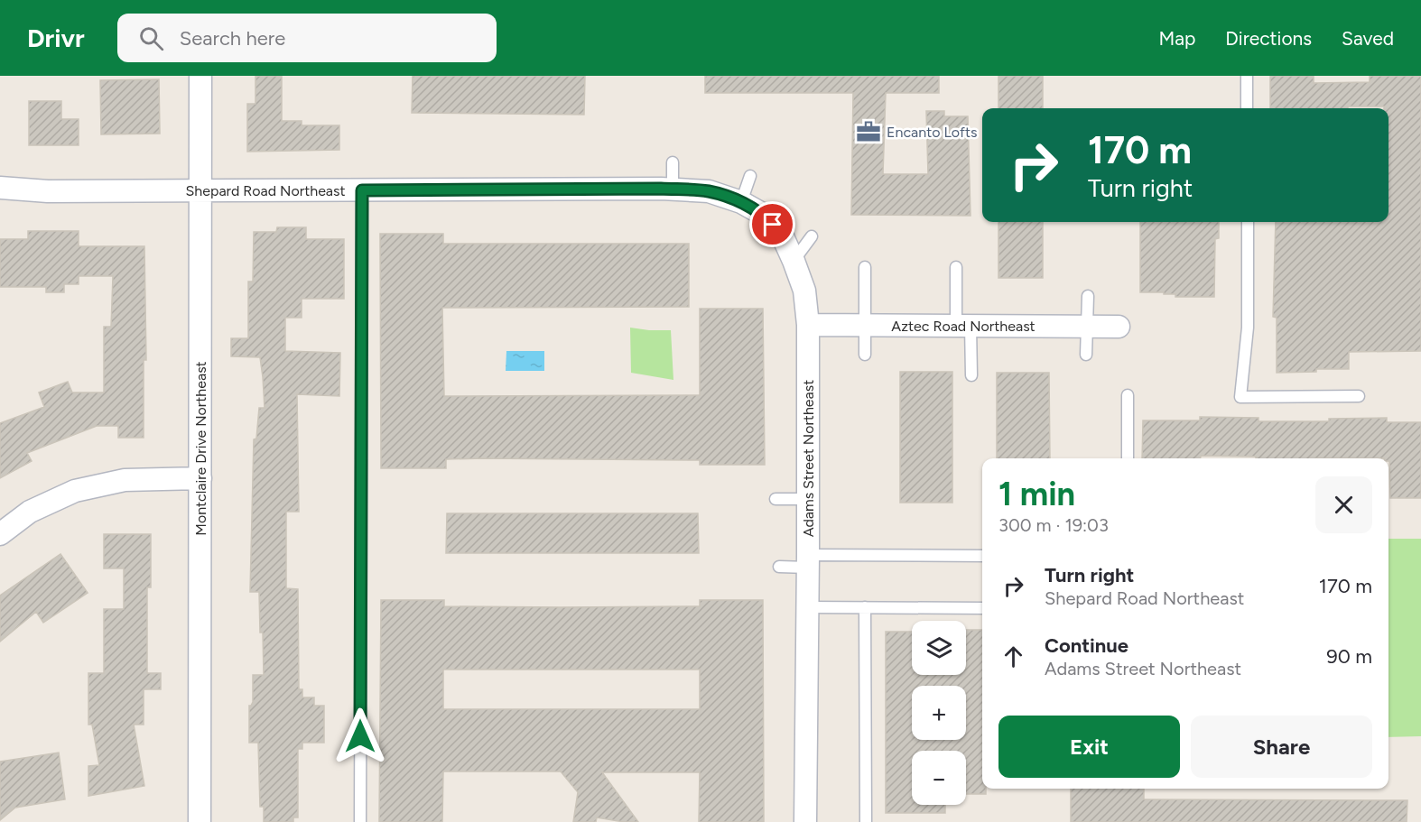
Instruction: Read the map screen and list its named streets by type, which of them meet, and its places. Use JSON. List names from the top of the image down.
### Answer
{
  "streets": {
    "street": [
      "Shepard Road Northeast",
      "Aztec Road Northeast",
      "Montclaire Drive Northeast",
      "Adams Street Northeast"
    ]
  },
  "crossings": [
    ["Shepard Road Northeast", "Montclaire Drive Northeast"],
    ["Shepard Road Northeast", "Adams Street Northeast"],
    ["Aztec Road Northeast", "Adams Street Northeast"]
  ],
  "places": {
    "office": ["Encanto Lofts"]
  },
  "page": {
    "header": "Drivr",
    "search": "Search here",
    "nav": ["Map", "Directions", "Saved"],
    "turn": ["170 m", "Turn right"],
    "heading": ["1 min", "300 m · 19:03"],
    "list": [
      {
        "name": "Turn right",
        "note": "Shepard Road Northeast",
        "value": "170 m"
      },
      {
        "name": "Continue",
        "note": "Adams Street Northeast",
        "value": "90 m"
      }
    ],
    "map_buttons": ["+", "−"],
    "buttons": ["Exit", "Share"]
  }
}
